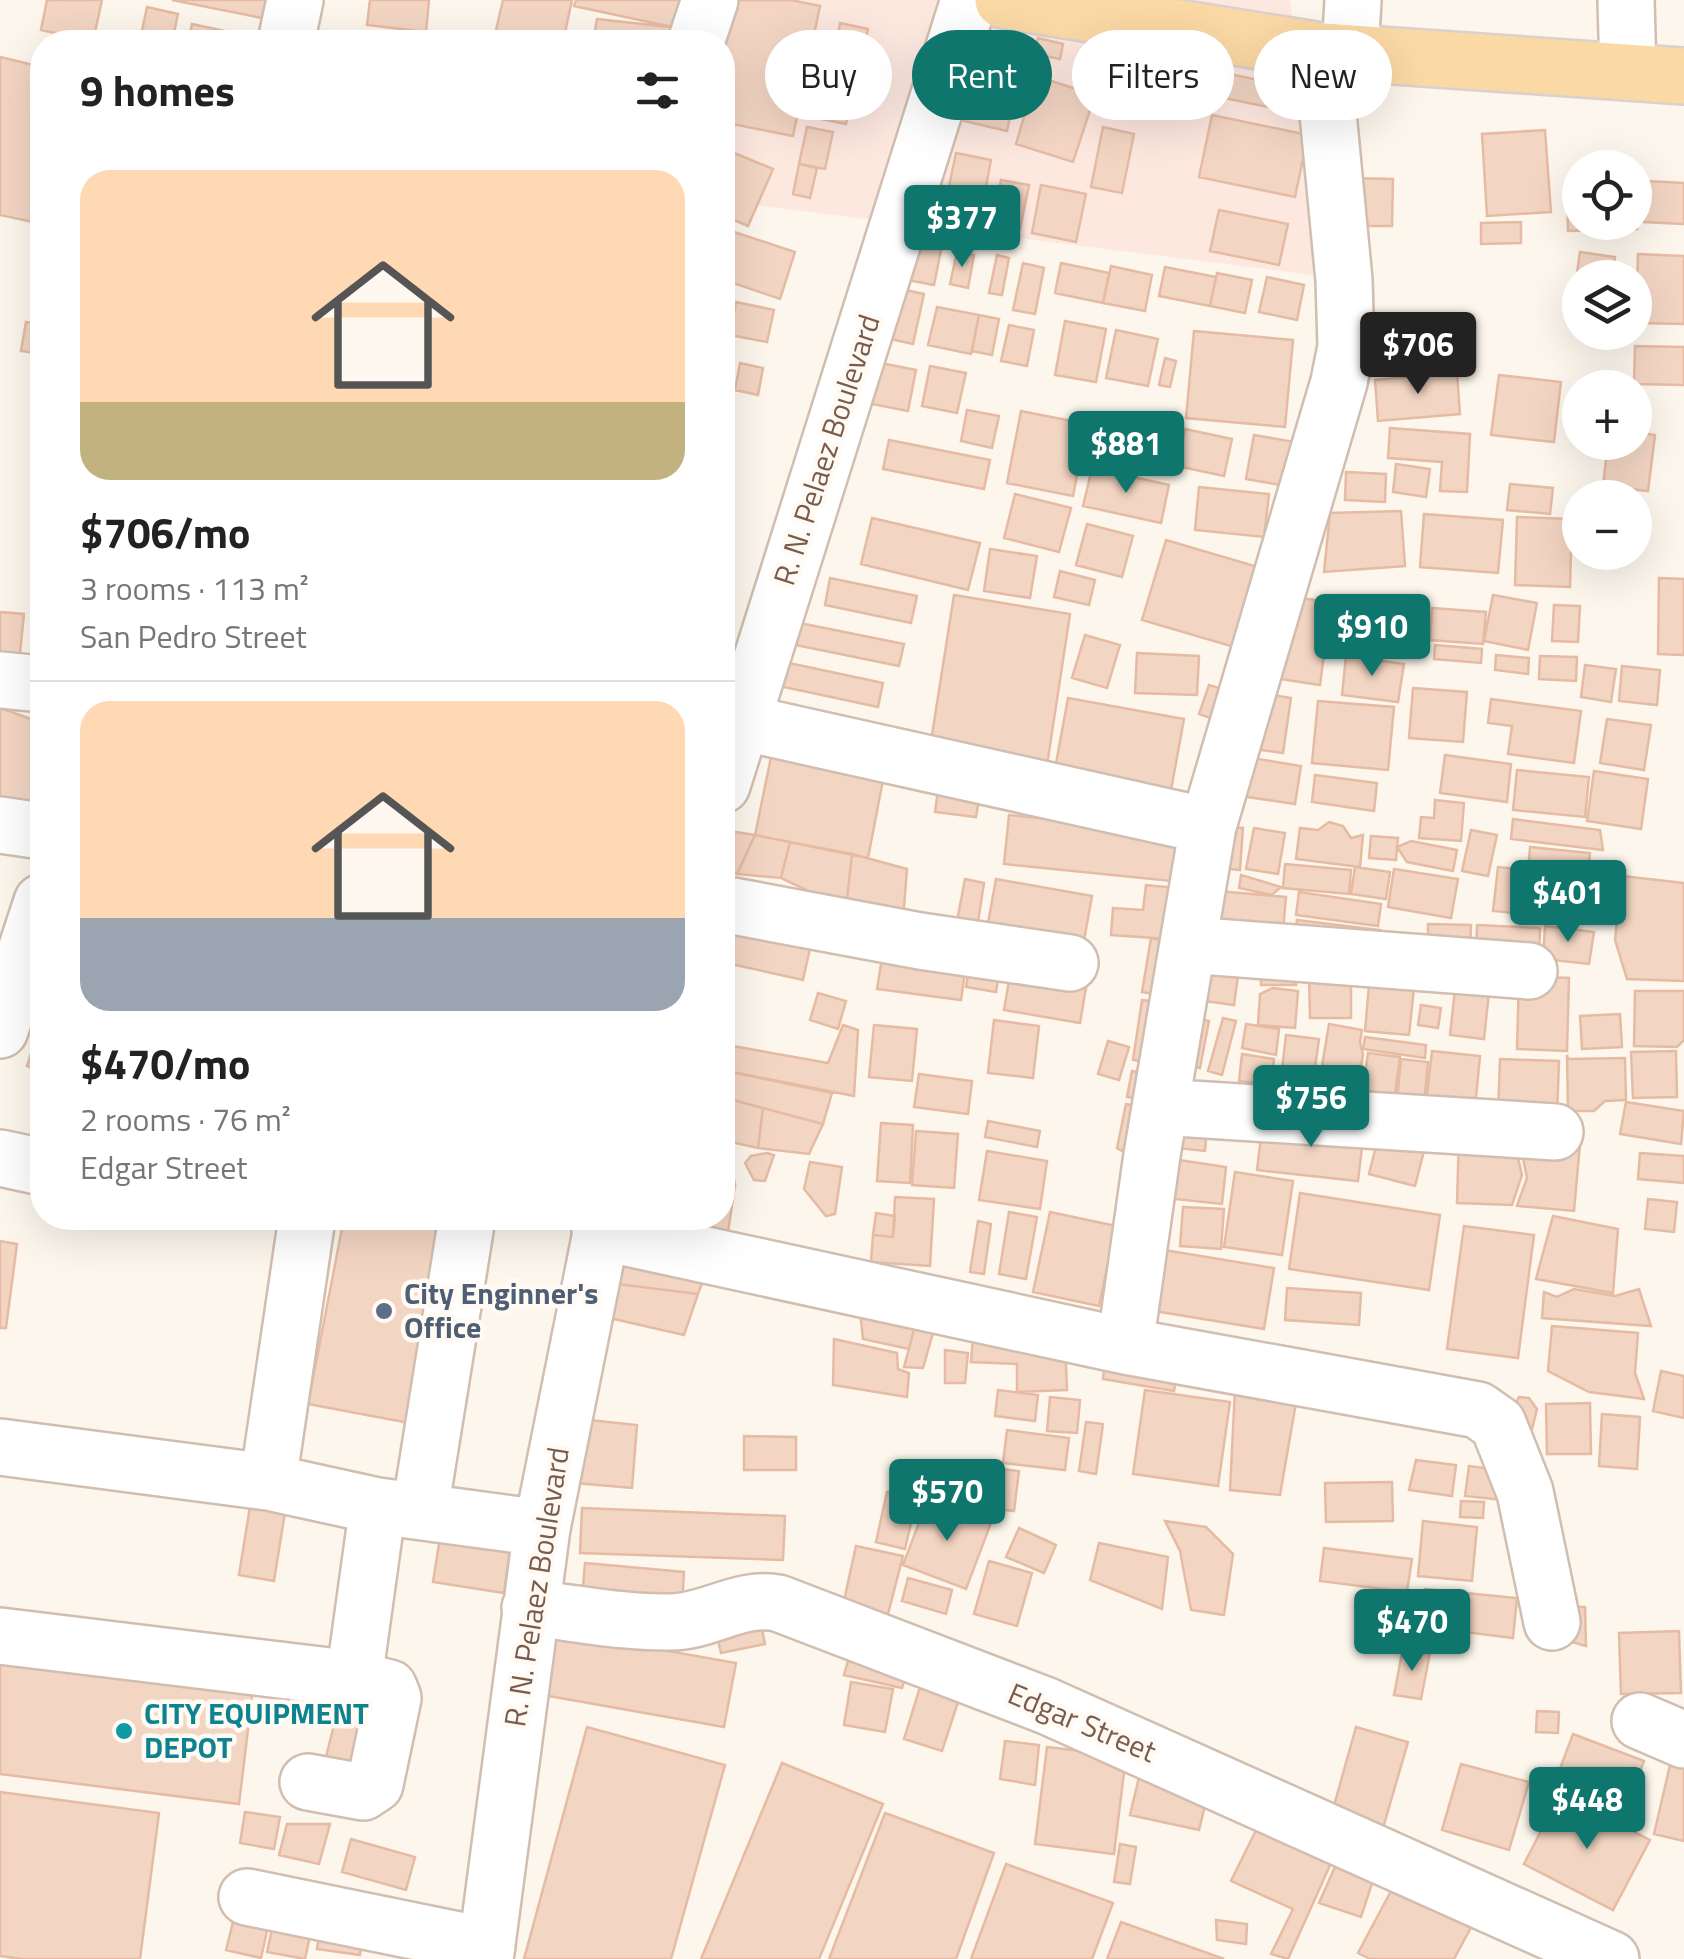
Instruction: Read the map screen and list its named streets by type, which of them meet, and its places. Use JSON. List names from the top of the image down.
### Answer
{
  "streets": {
    "street": ["R. N. Pelaez Boulevard", "Edgar Street"]
  },
  "crossings": [
    ["R. N. Pelaez Boulevard", "Edgar Street"]
  ],
  "places": ["City Enginner's Office", "CITY EQUIPMENT DEPOT"],
  "page": {
    "chip": [
      "Buy",
      "Rent",
      "Filters",
      "New"
    ],
    "heading": "9 homes",
    "map_buttons": ["+", "−"],
    "list": [
      {
        "name": "$706/mo",
        "note": "3 rooms · 113 m² · San Pedro Street"
      },
      {
        "name": "$470/mo",
        "note": "2 rooms · 76 m² · Edgar Street"
      }
    ],
    "price": [
      "$377",
      "$706",
      "$881",
      "$910",
      "$401",
      "$756",
      "$570",
      "$470",
      "$448"
    ]
  }
}
